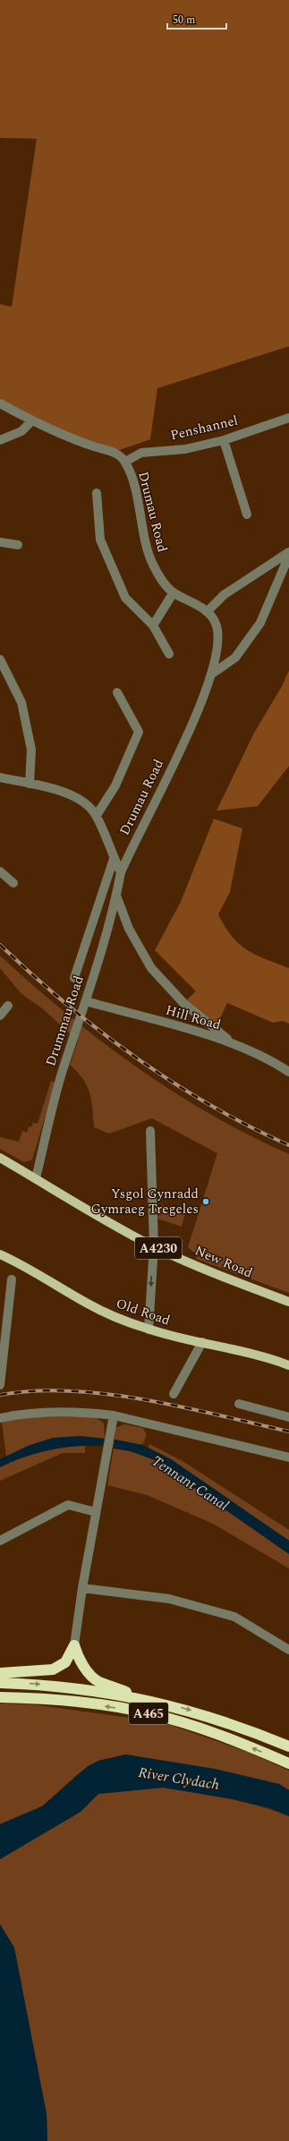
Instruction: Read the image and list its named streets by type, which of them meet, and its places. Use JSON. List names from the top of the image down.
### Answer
{
  "streets": {
    "highway": ["A465"],
    "main road": ["A4230", "New Road", "Old Road"],
    "street": [
      "Penshannel",
      "Drumau Road",
      "Hill Road",
      "Drummau Road"
    ]
  },
  "crossings": [
    ["Penshannel", "Drumau Road"],
    ["Drumau Road", "Drummau Road"],
    ["Hill Road", "Drummau Road"],
    ["Drummau Road", "New Road"]
  ],
  "water": ["Tennant Canal", "River Clydach"],
  "places": ["Ysgol Gynradd Gymraeg Tregeles"],
  "scale_bar": "50 m"
}
